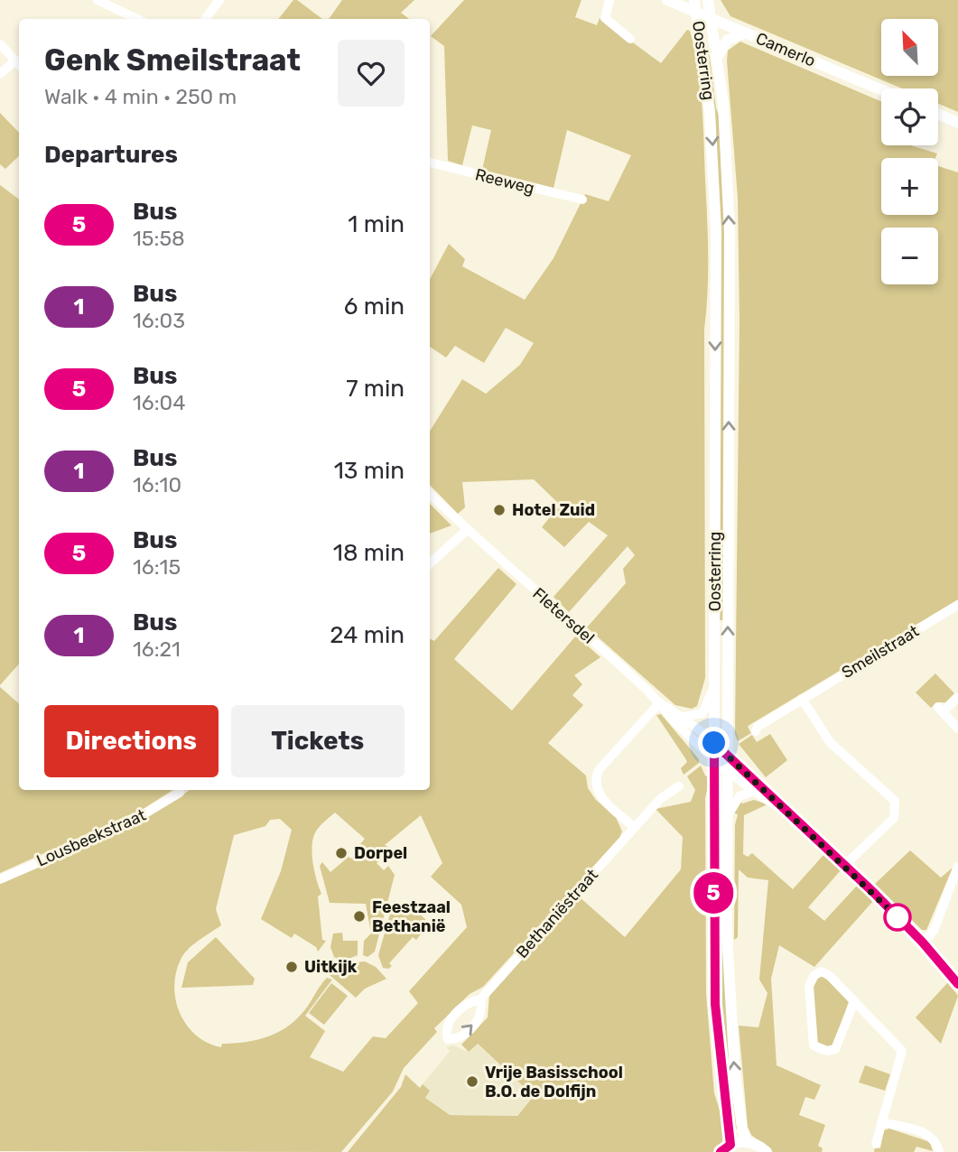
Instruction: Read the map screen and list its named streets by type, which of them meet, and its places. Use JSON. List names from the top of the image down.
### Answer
{
  "streets": {
    "main road": ["Camerlo", "Oosterring"],
    "street": [
      "Reeweg",
      "Fletersdel",
      "Smeilstraat",
      "Lousbeekstraat",
      "Bethaniëstraat"
    ]
  },
  "crossings": [
    ["Camerlo", "Oosterring"],
    ["Oosterring", "Fletersdel"]
  ],
  "places": [
    "Hotel Zuid",
    "Dorpel",
    "Feestzaal Bethanië",
    "Uitkijk",
    "Vrije Basisschool B.O. de Dolfijn"
  ],
  "lines": ["bus line 5"],
  "north": "top left",
  "page": {
    "on_map": "5",
    "map_buttons": ["+", "−"],
    "heading": [
      ["Genk Smeilstraat", "Walk · 4 min · 250 m"],
      "Departures"
    ],
    "list": [
      {
        "mark": "5",
        "name": "Bus",
        "note": "15:58",
        "value": "1 min"
      },
      {
        "mark": "1",
        "name": "Bus",
        "note": "16:03",
        "value": "6 min"
      },
      {
        "mark": "5",
        "name": "Bus",
        "note": "16:04",
        "value": "7 min"
      },
      {
        "mark": "1",
        "name": "Bus",
        "note": "16:10",
        "value": "13 min"
      },
      {
        "mark": "5",
        "name": "Bus",
        "note": "16:15",
        "value": "18 min"
      },
      {
        "mark": "1",
        "name": "Bus",
        "note": "16:21",
        "value": "24 min"
      }
    ],
    "buttons": ["Directions", "Tickets"]
  }
}
